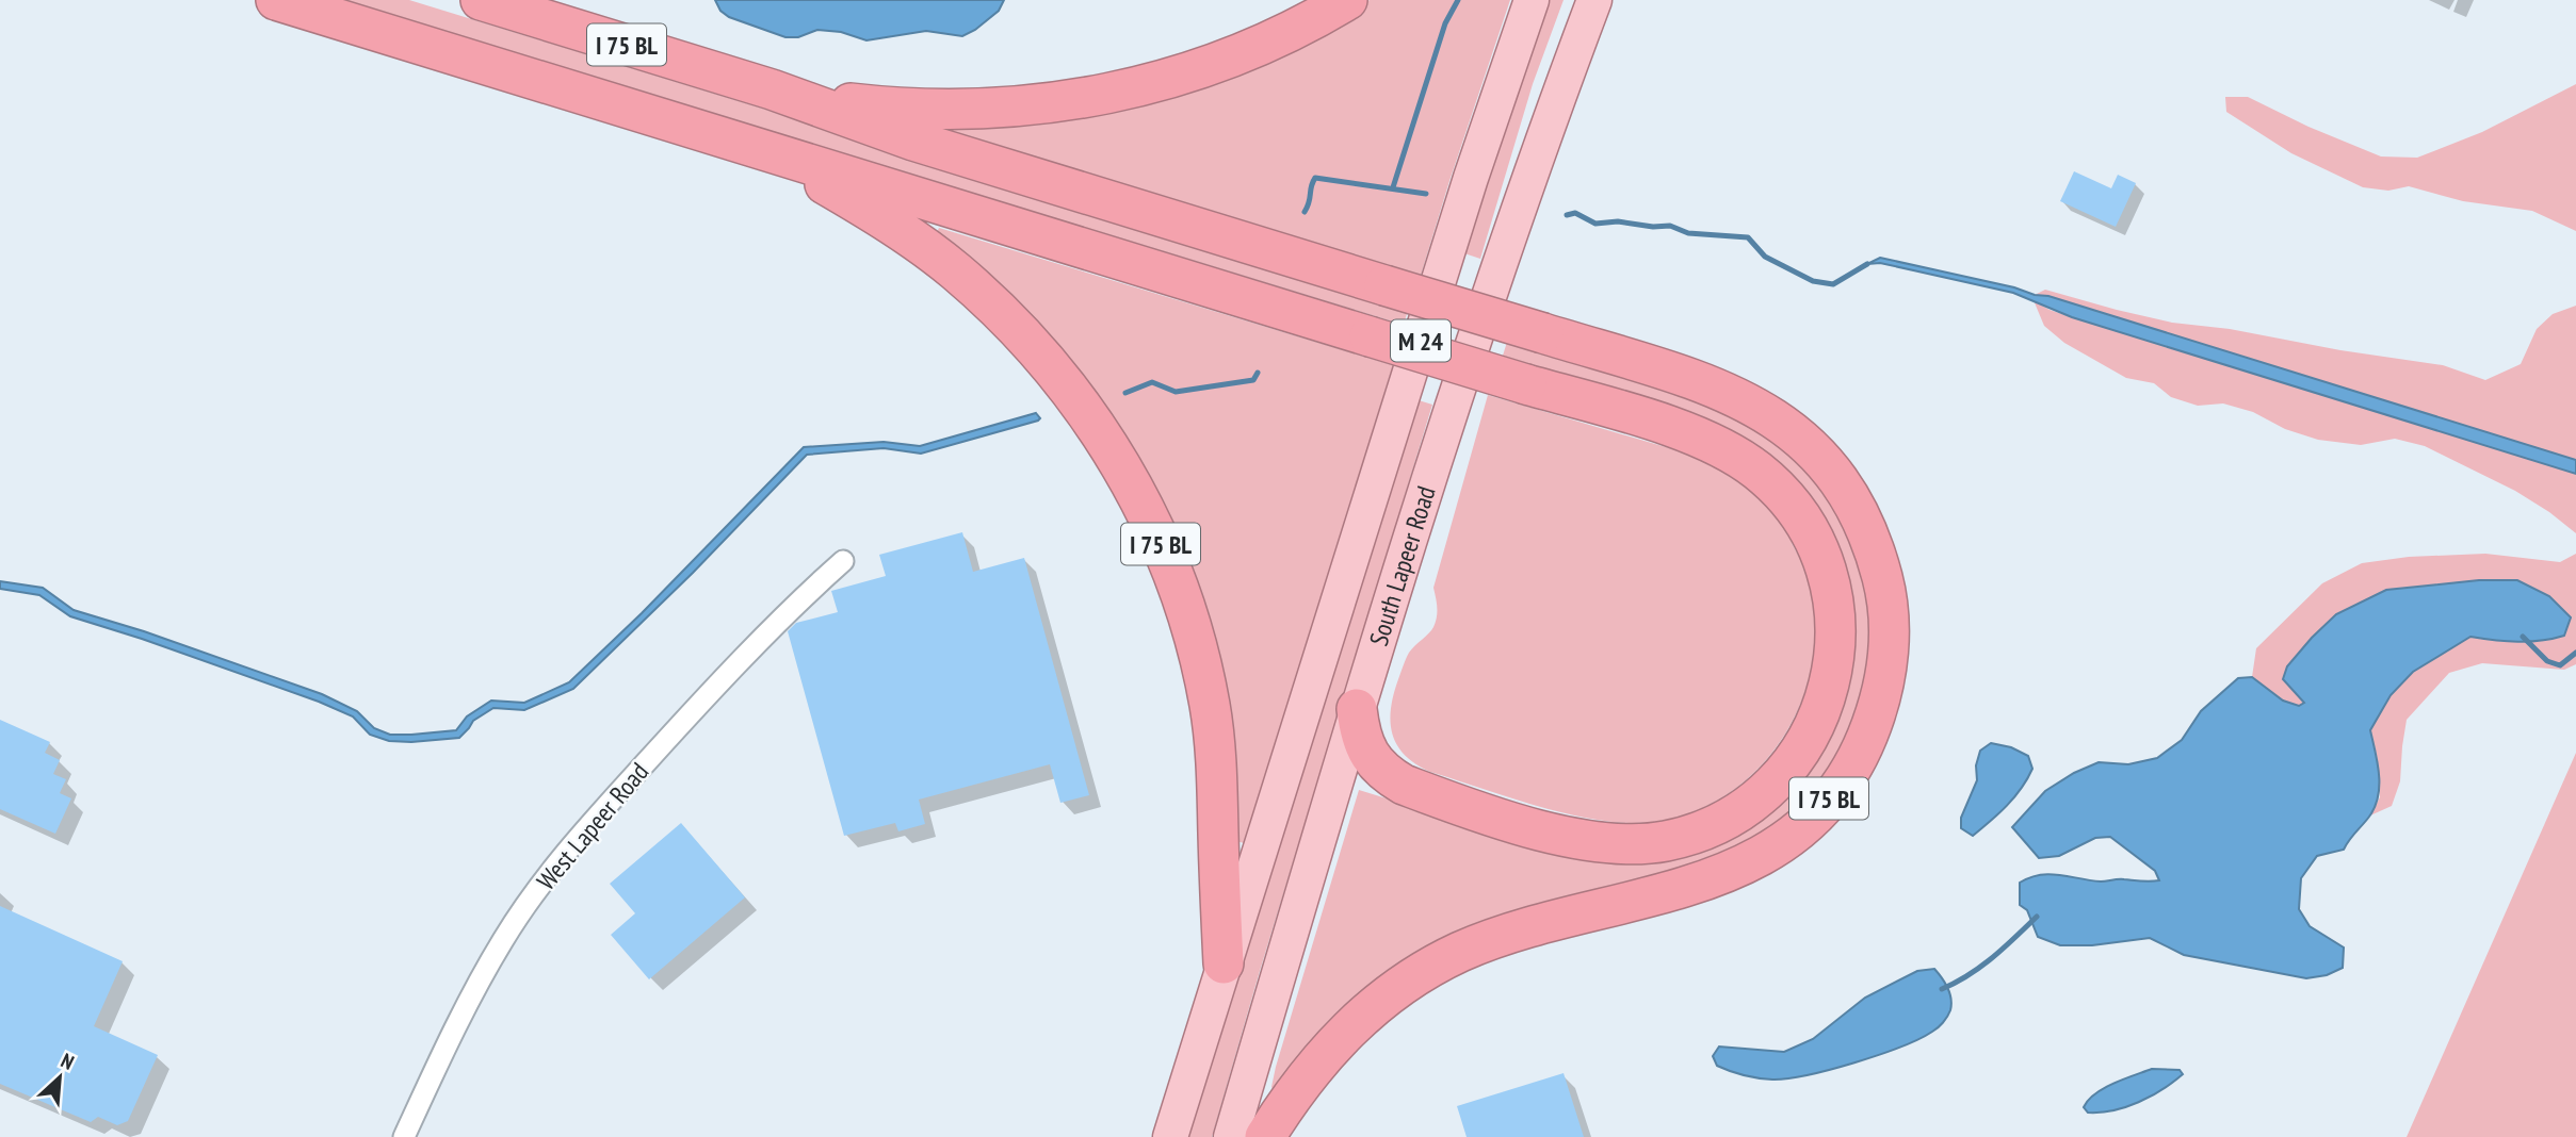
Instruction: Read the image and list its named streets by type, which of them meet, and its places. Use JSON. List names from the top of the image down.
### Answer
{
  "streets": {
    "highway": ["I 75 BL"],
    "main road": ["M 24", "South Lapeer Road"],
    "street": ["West Lapeer Road"]
  },
  "crossings": [
    ["I 75 BL", "South Lapeer Road"]
  ],
  "north": "top right"
}
